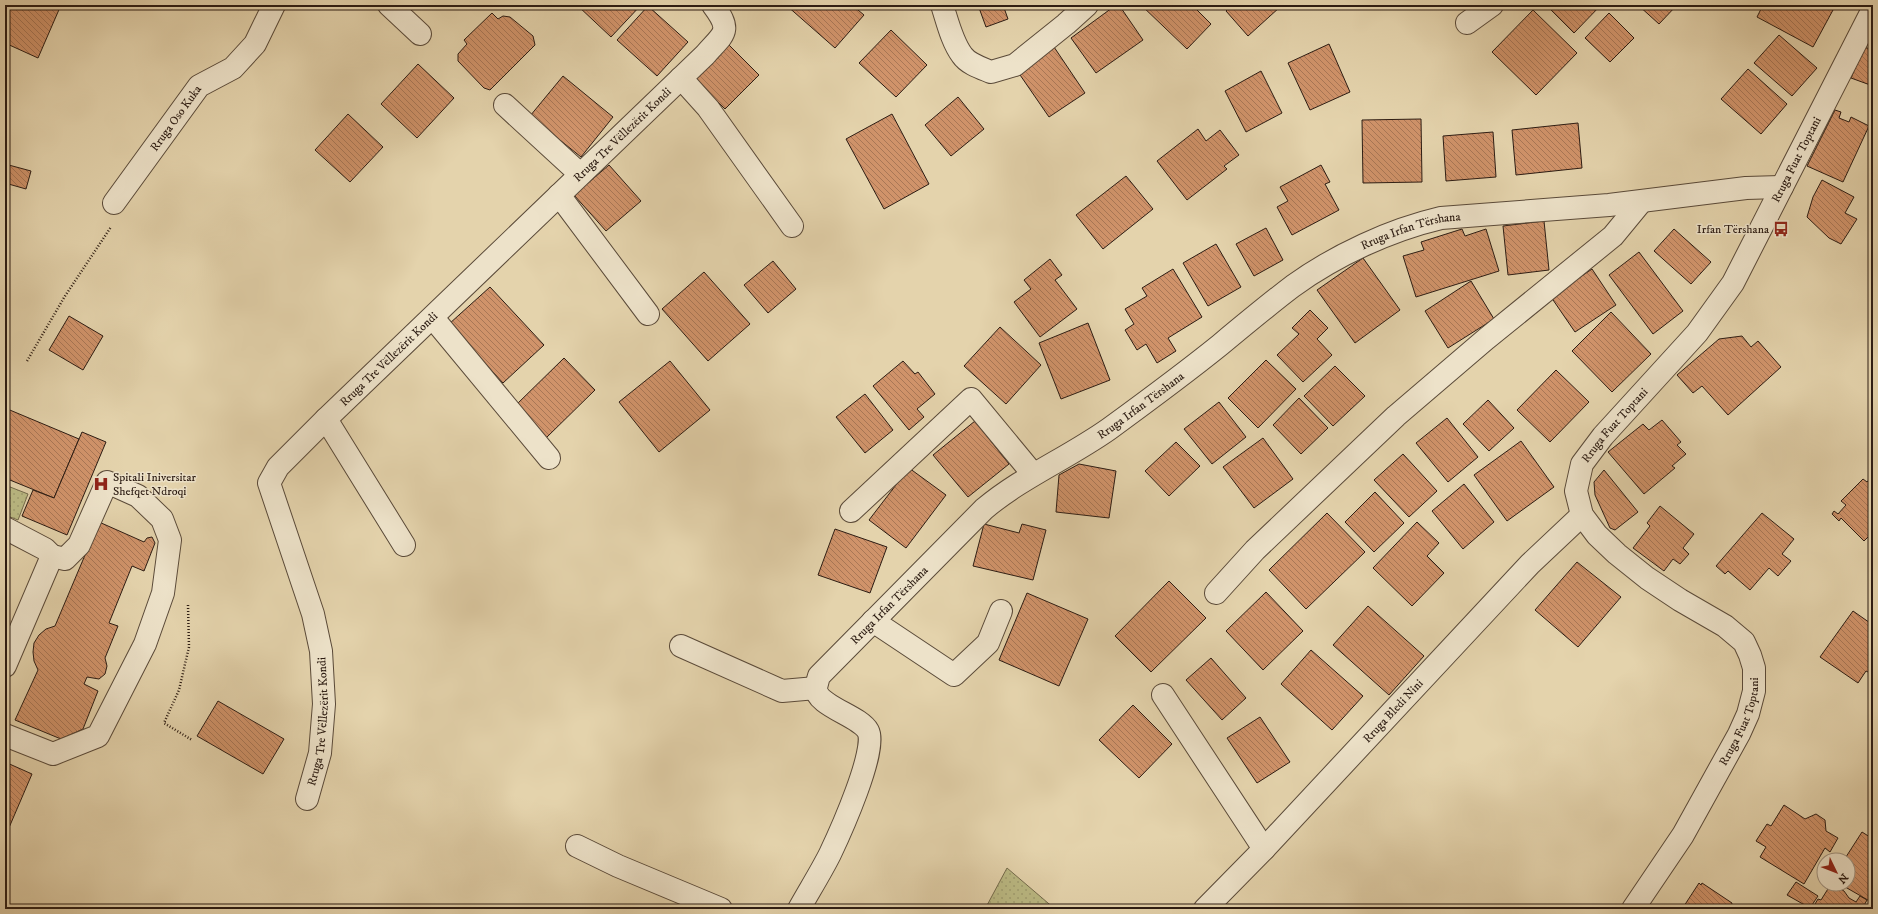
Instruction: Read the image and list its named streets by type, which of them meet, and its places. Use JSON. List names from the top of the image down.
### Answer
{
  "streets": {
    "street": [
      "Rruga Oso Kuka",
      "Rruga Tre Vëllezërit Kondi",
      "Rruga Fuat Toptani",
      "Rruga Irfan Tërshana",
      "Rruga Bledi Nini"
    ]
  },
  "crossings": [
    ["Rruga Fuat Toptani", "Rruga Irfan Tërshana"],
    ["Rruga Fuat Toptani", "Rruga Bledi Nini"]
  ],
  "places": {
    "bus stop": ["Irfan Tërshana"],
    "hospital": ["Spitali Iniversitar Shefqet Ndroqi"]
  },
  "north": "bottom right"
}
